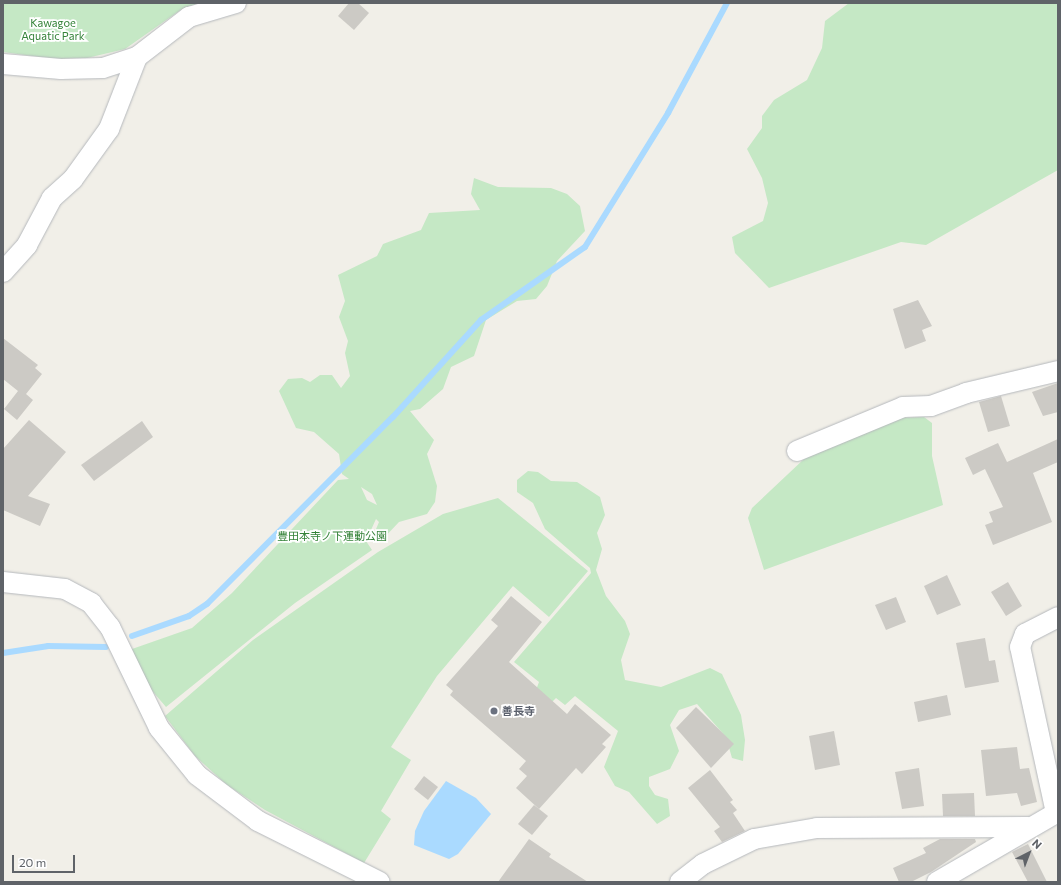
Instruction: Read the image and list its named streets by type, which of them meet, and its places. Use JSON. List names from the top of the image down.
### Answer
{
  "parks": ["Kawagoe Aquatic Park", "豊田本寺ノ下運動公園"],
  "places": ["善長寺"],
  "scale_bar": "20 m",
  "north": "top right"
}
